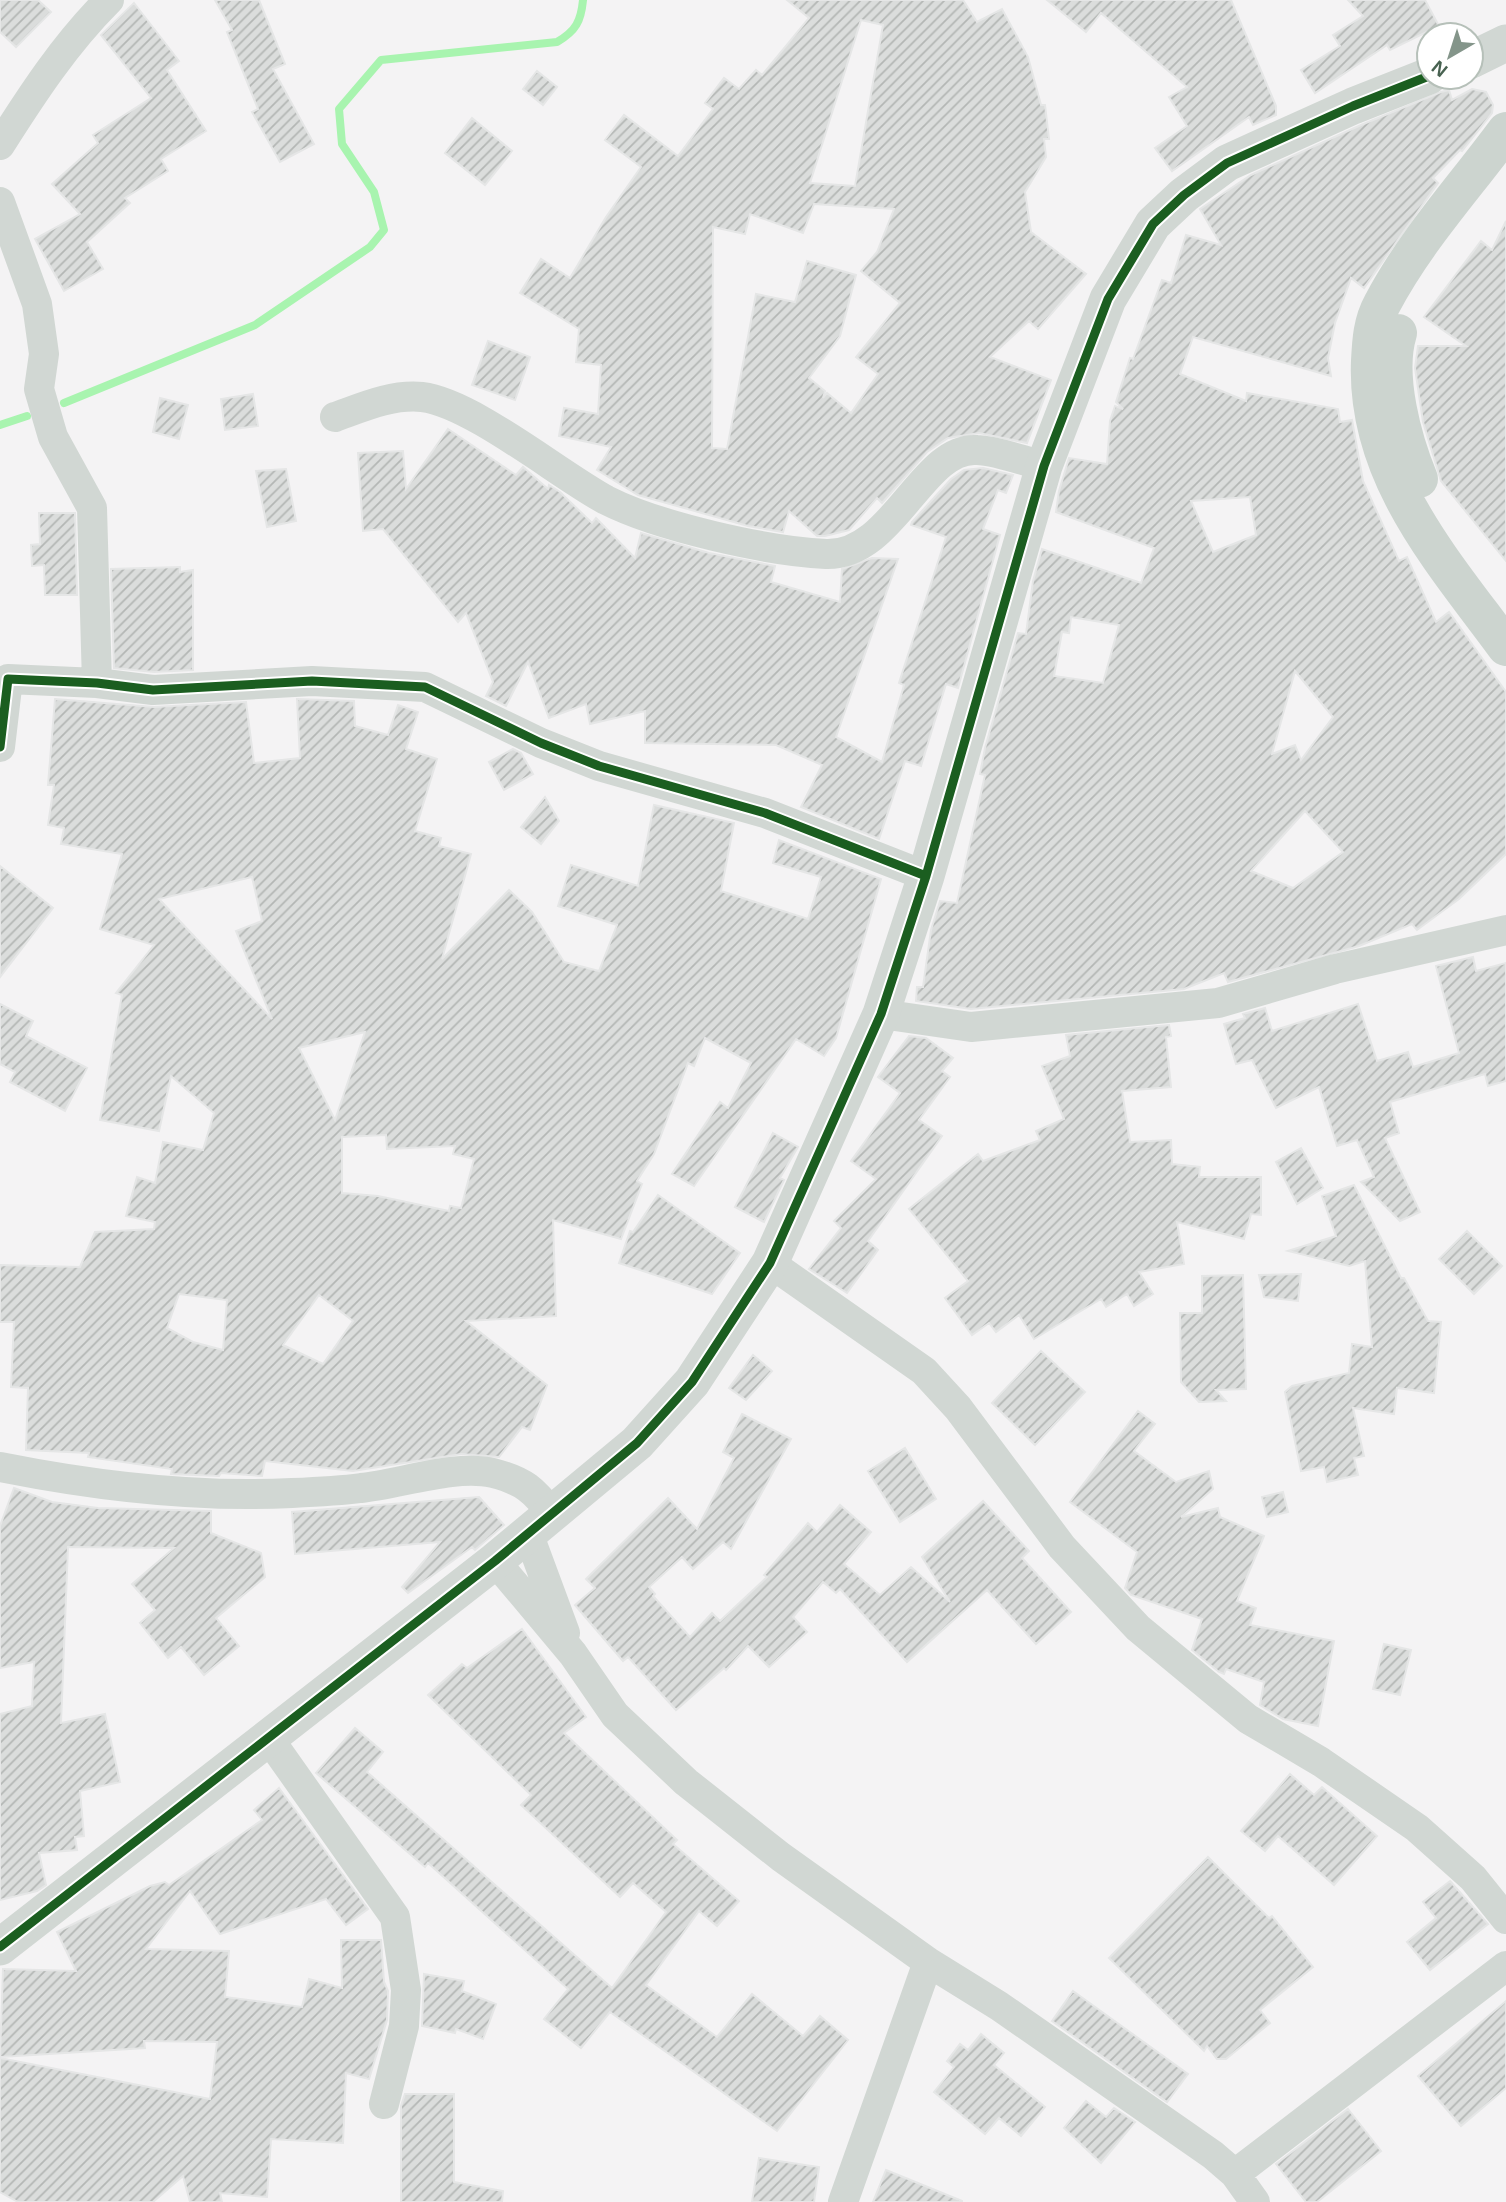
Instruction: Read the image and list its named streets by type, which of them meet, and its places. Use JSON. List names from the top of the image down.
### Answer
{
  "north": "bottom left"
}
